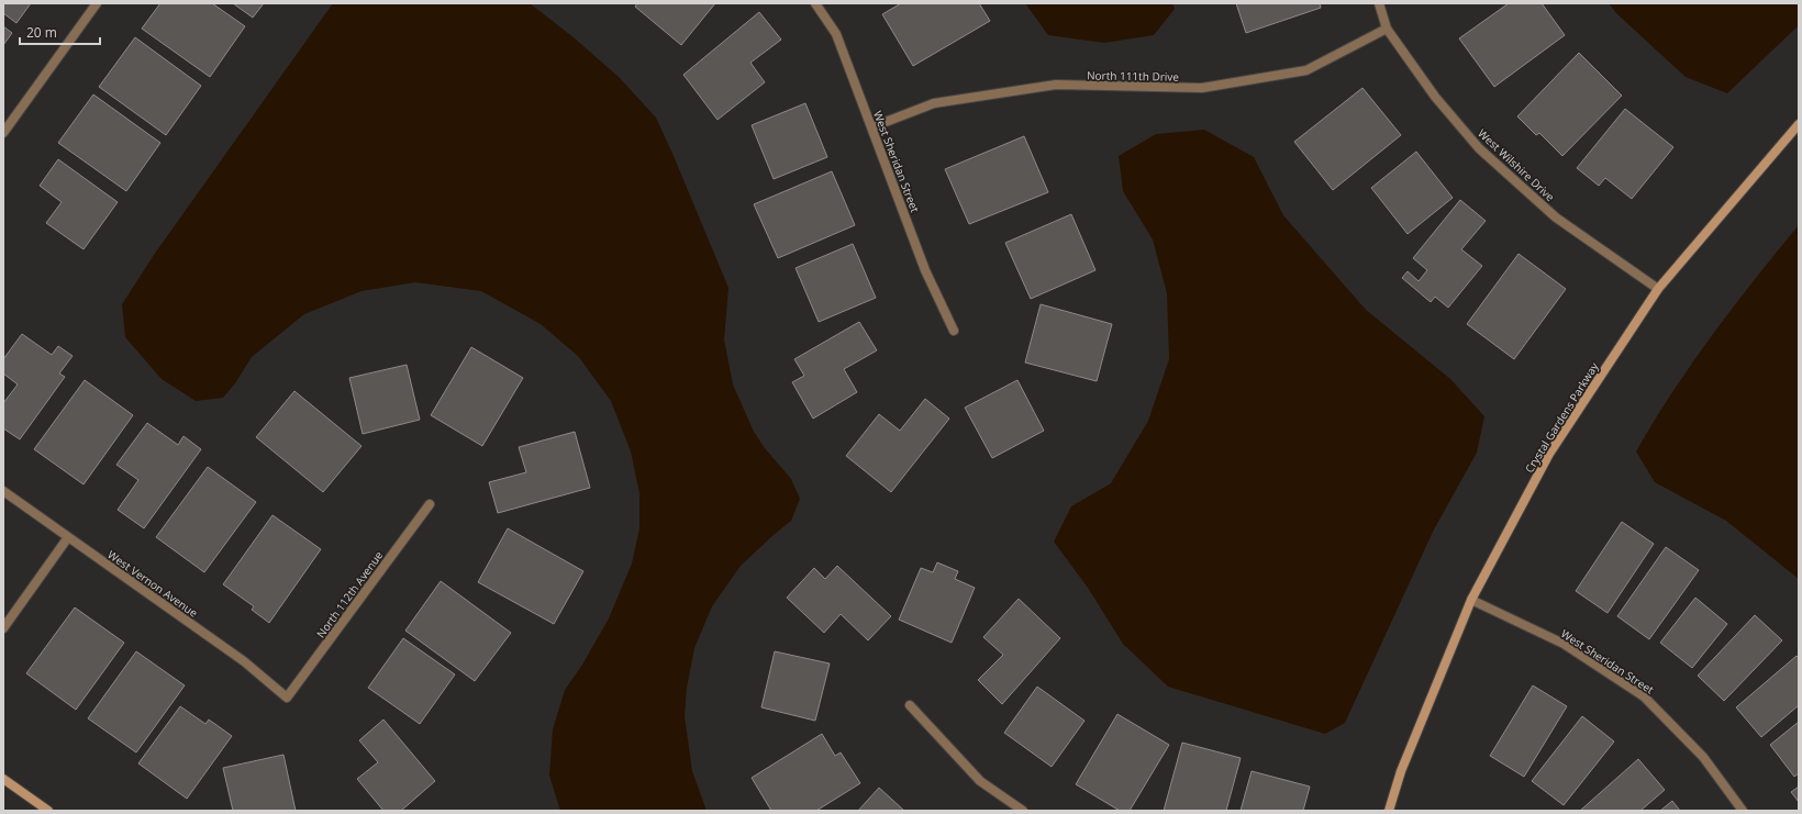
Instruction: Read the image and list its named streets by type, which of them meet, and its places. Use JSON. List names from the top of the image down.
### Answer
{
  "streets": {
    "street": [
      "North 111th Drive",
      "West Sheridan Street",
      "West Wilshire Drive",
      "Crystal Gardens Parkway",
      "West Vernon Avenue",
      "North 112th Avenue"
    ]
  },
  "crossings": [
    ["North 111th Drive", "West Sheridan Street"],
    ["North 111th Drive", "West Wilshire Drive"],
    ["West Sheridan Street", "Crystal Gardens Parkway"],
    ["West Wilshire Drive", "Crystal Gardens Parkway"],
    ["West Vernon Avenue", "North 112th Avenue"]
  ],
  "scale_bar": "20 m"
}
